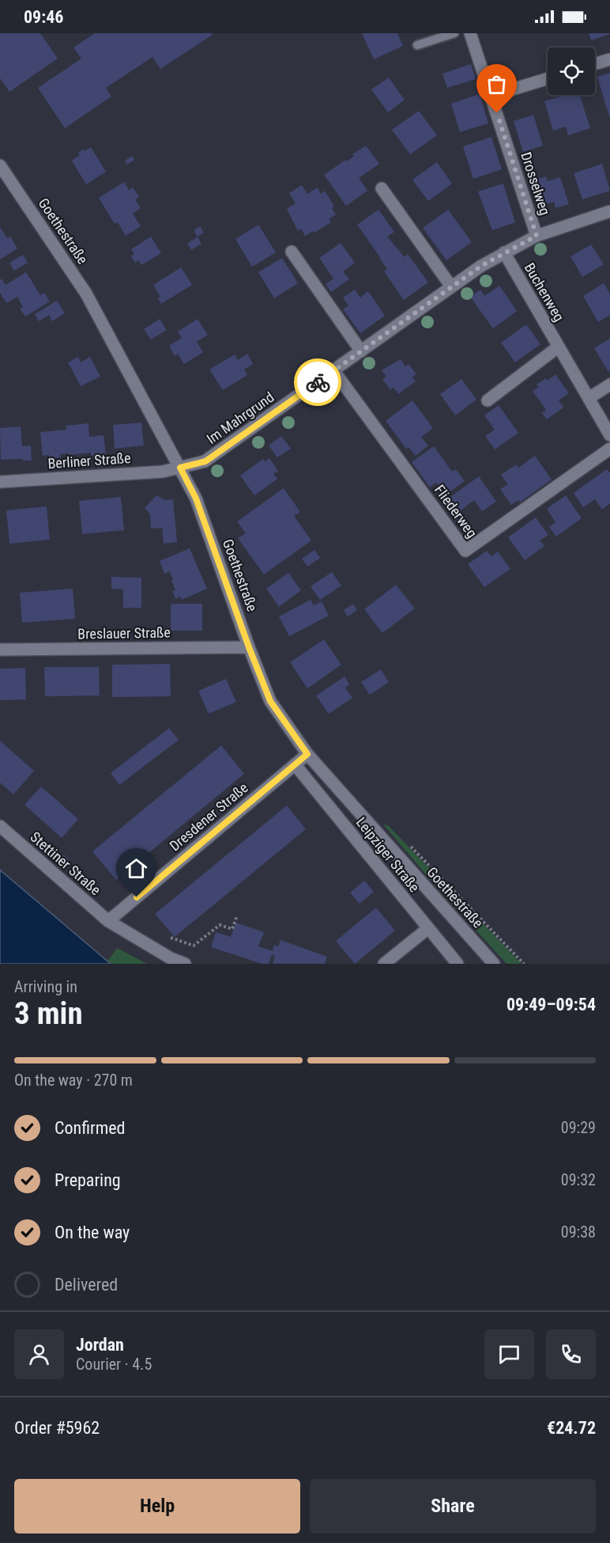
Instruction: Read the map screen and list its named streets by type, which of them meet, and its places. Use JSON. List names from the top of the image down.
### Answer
{
  "streets": {
    "street": [
      "Drosselweg",
      "Goethestraße",
      "Buchenweg",
      "Im Mahrgrund",
      "Berliner Straße",
      "Fliederweg",
      "Breslauer Straße",
      "Dresdener Straße",
      "Leipziger Straße",
      "Stettiner Straße"
    ]
  },
  "crossings": [
    ["Drosselweg", "Im Mahrgrund"],
    ["Goethestraße", "Im Mahrgrund"],
    ["Goethestraße", "Berliner Straße"],
    ["Goethestraße", "Breslauer Straße"],
    ["Goethestraße", "Dresdener Straße"],
    ["Buchenweg", "Im Mahrgrund"],
    ["Im Mahrgrund", "Berliner Straße"],
    ["Im Mahrgrund", "Fliederweg"],
    ["Dresdener Straße", "Leipziger Straße"],
    ["Dresdener Straße", "Stettiner Straße"]
  ],
  "page": {
    "status": "09:46",
    "heading": ["3 min", "Arriving in", "09:49–09:54"],
    "panel": [
      "Jordan",
      "Courier · 4.5",
      "Order #5962",
      "€24.72"
    ],
    "bar": "On the way · 270 m",
    "list": [
      ["Confirmed", "09:29"],
      ["Preparing", "09:32"],
      ["On the way", "09:38"],
      "Delivered"
    ],
    "buttons": ["Help", "Share"]
  }
}
